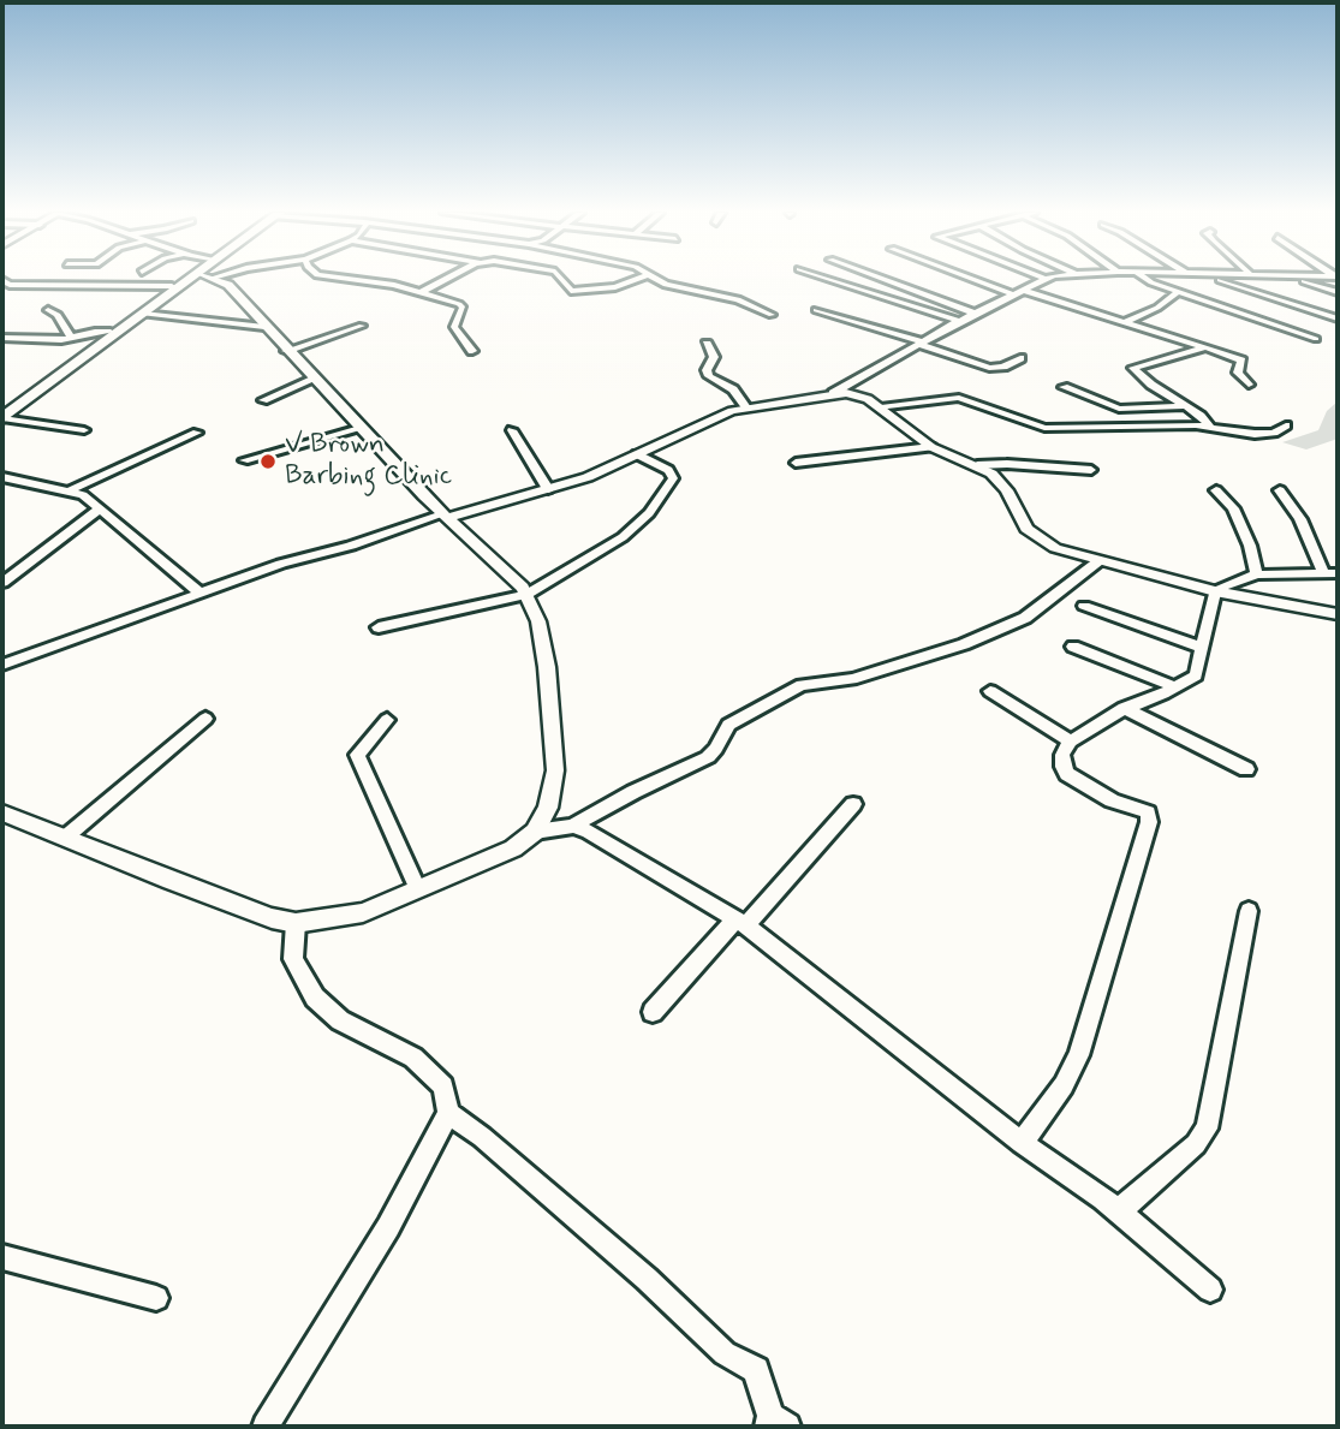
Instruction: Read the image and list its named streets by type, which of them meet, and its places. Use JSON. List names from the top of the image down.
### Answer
{
  "places": ["V Brown Barbing Clinic"]
}
